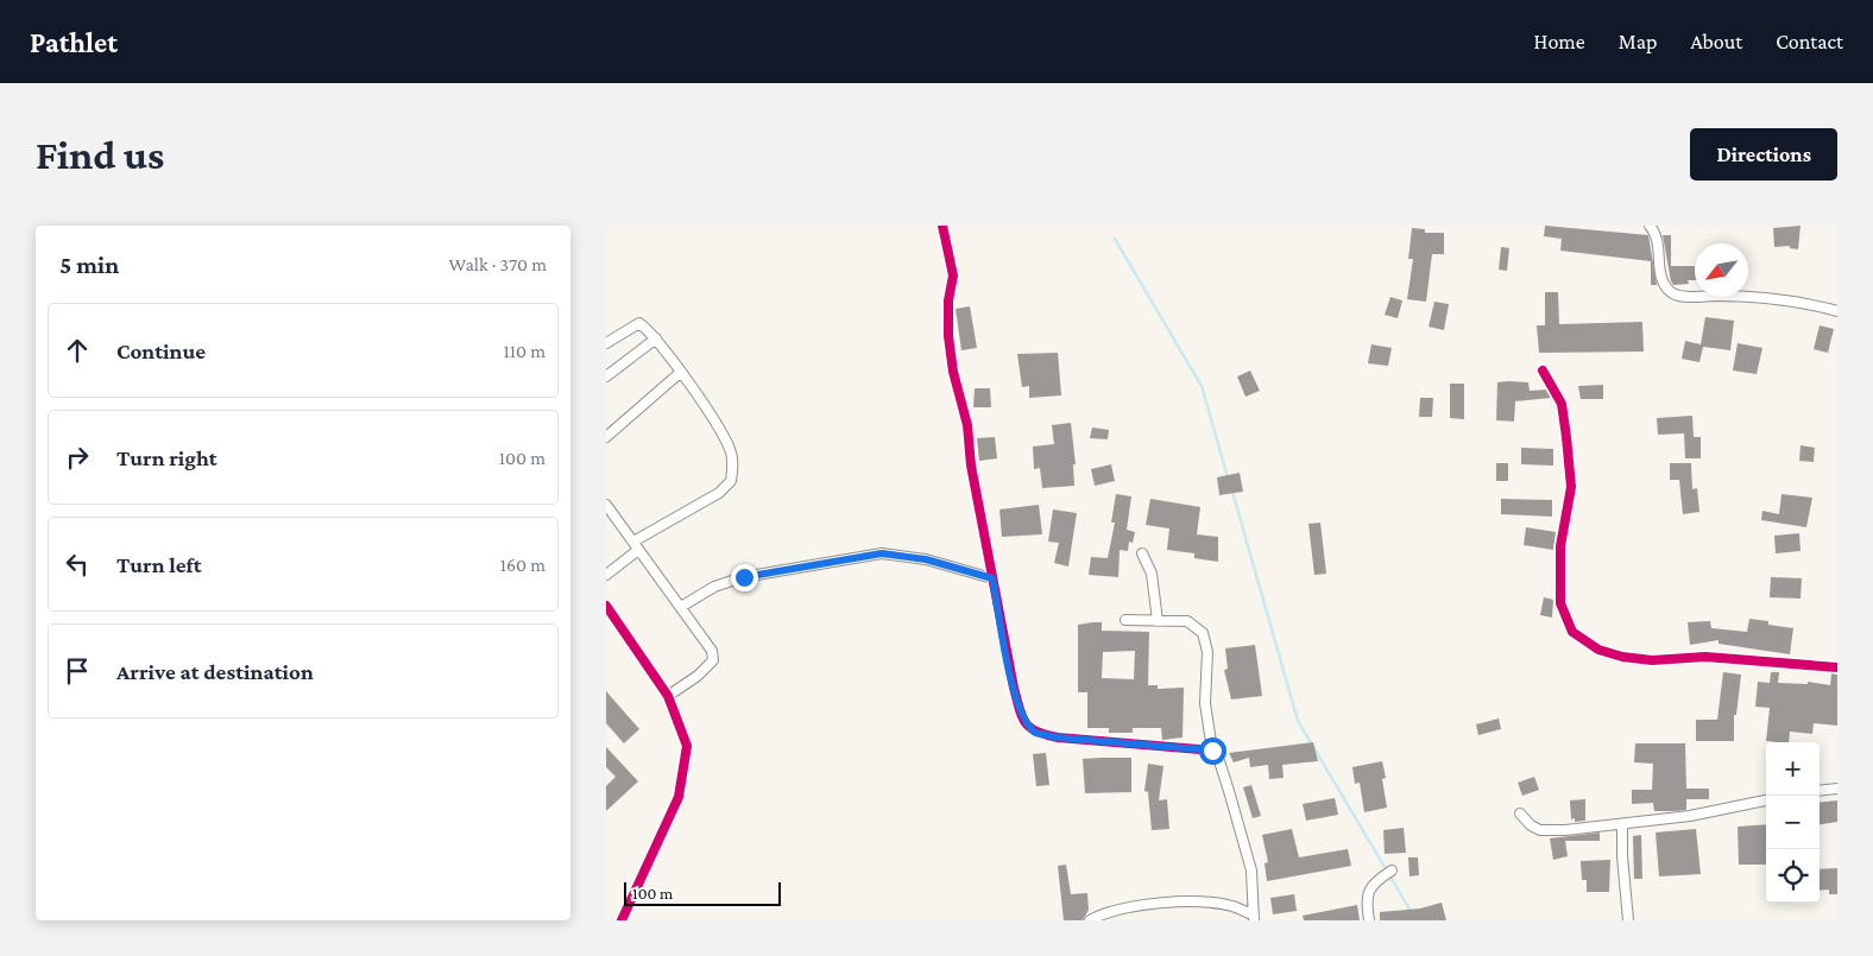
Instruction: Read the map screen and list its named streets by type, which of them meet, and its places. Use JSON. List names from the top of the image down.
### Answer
{
  "scale_bar": "100 m",
  "north": "bottom left",
  "page": {
    "header": "Pathlet",
    "nav": [
      "Home",
      "Map",
      "About",
      "Contact"
    ],
    "buttons": "Directions",
    "title": "Find us",
    "heading": ["5 min", "Walk · 370 m"],
    "list": [
      ["Continue", "110 m"],
      ["Turn right", "100 m"],
      ["Turn left", "160 m"],
      "Arrive at destination"
    ],
    "map_buttons": ["+", "−"],
    "scale": "100 m"
  }
}
